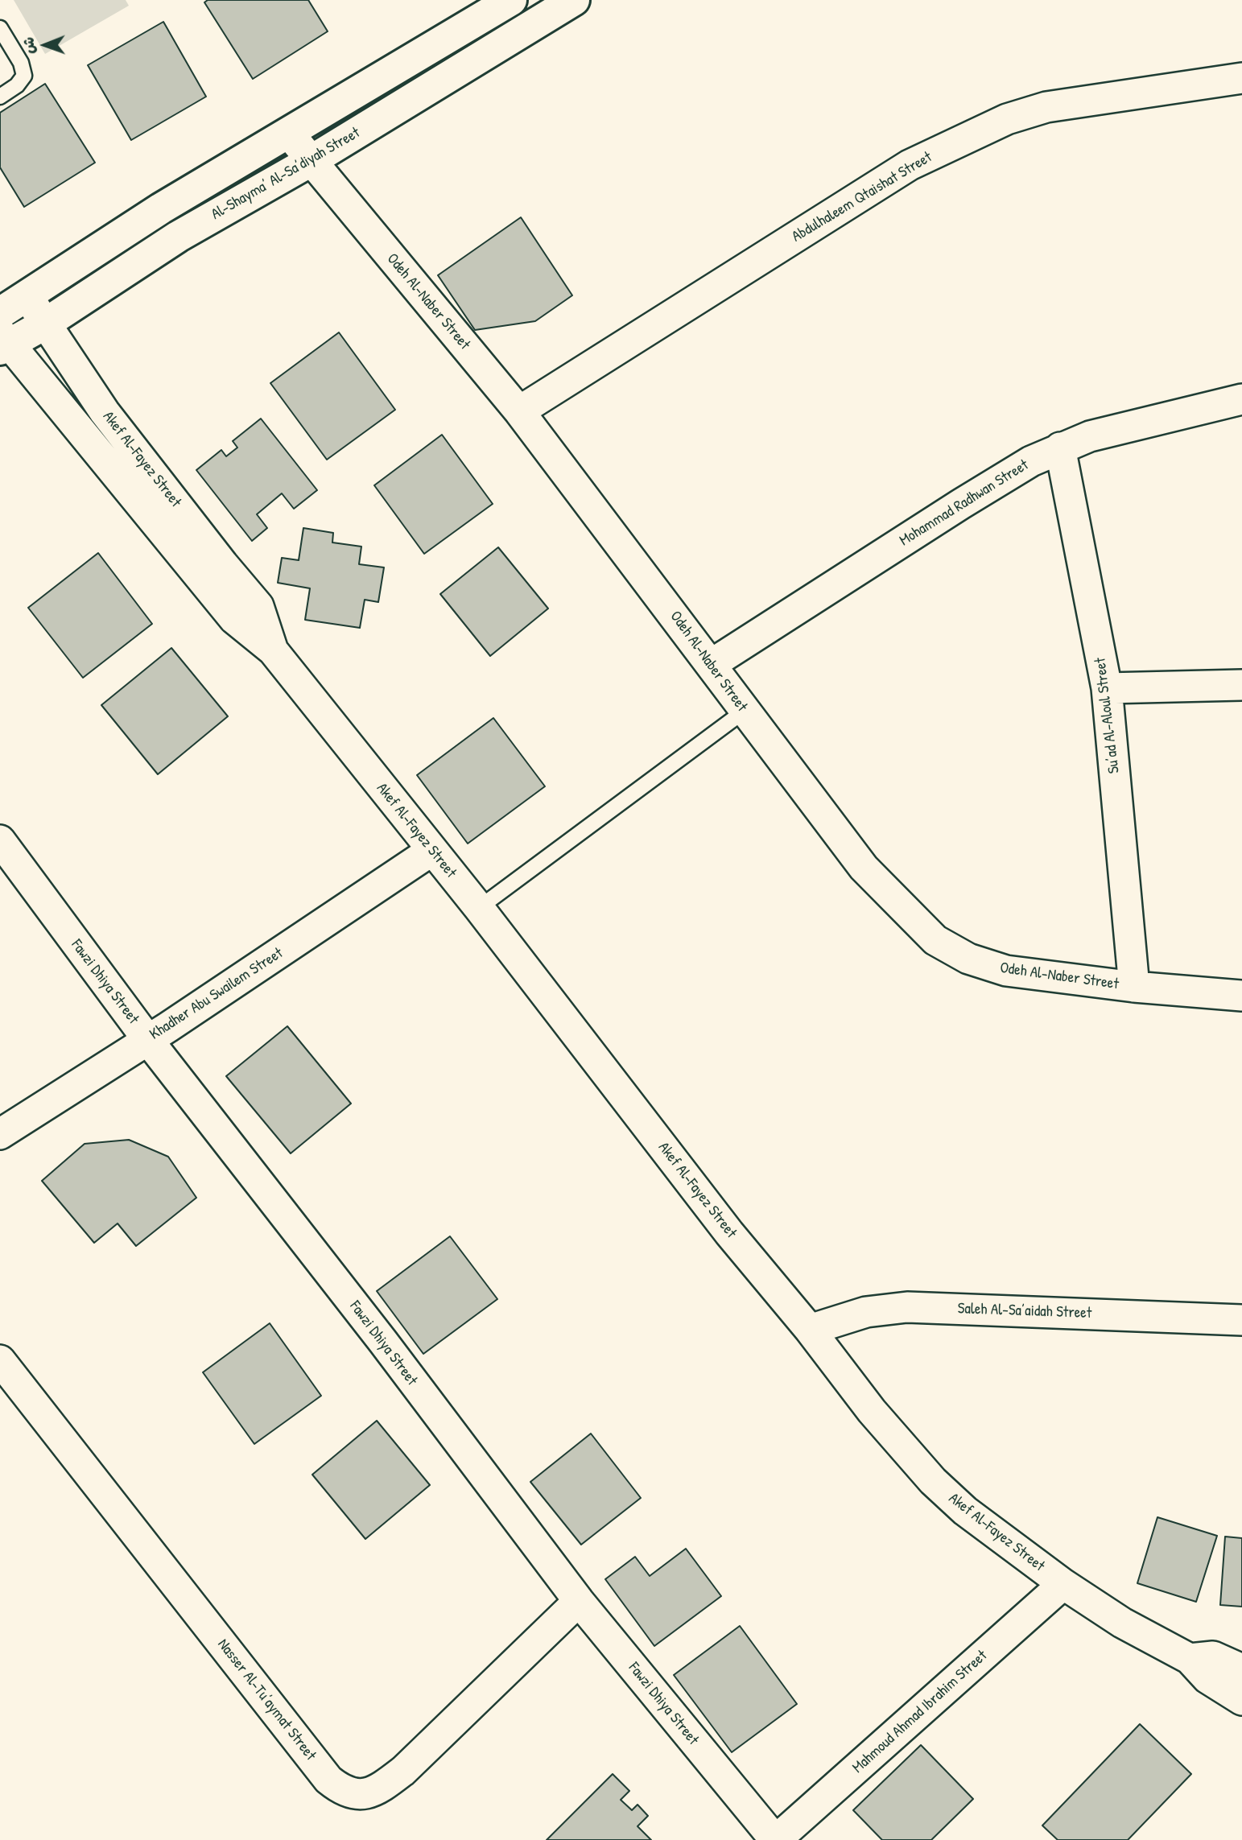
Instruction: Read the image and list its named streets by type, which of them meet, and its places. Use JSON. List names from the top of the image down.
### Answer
{
  "streets": {
    "street": [
      "Al-Shayma’ Al-Sa’diyah Street",
      "Abdulhaleem Qtaishat Street",
      "Odeh Al-Naber Street",
      "Akef Al-Fayez Street",
      "Mohammad Radhwan Street",
      "Su’ad Al-Aloul Street",
      "Fawzi Dhiya Street",
      "Khadher Abu Swailem Street",
      "Saleh Al-Sa’aidah Street",
      "Nasser Al-Tu’aymat Street",
      "Mahmoud Ahmad Ibrahim Street"
    ]
  },
  "crossings": [
    ["Al-Shayma’ Al-Sa’diyah Street", "Odeh Al-Naber Street"],
    ["Al-Shayma’ Al-Sa’diyah Street", "Akef Al-Fayez Street"],
    ["Abdulhaleem Qtaishat Street", "Odeh Al-Naber Street"],
    ["Odeh Al-Naber Street", "Mohammad Radhwan Street"],
    ["Odeh Al-Naber Street", "Su’ad Al-Aloul Street"],
    ["Akef Al-Fayez Street", "Khadher Abu Swailem Street"],
    ["Akef Al-Fayez Street", "Saleh Al-Sa’aidah Street"],
    ["Akef Al-Fayez Street", "Mahmoud Ahmad Ibrahim Street"],
    ["Mohammad Radhwan Street", "Su’ad Al-Aloul Street"],
    ["Fawzi Dhiya Street", "Khadher Abu Swailem Street"],
    ["Fawzi Dhiya Street", "Nasser Al-Tu’aymat Street"],
    ["Fawzi Dhiya Street", "Mahmoud Ahmad Ibrahim Street"]
  ],
  "north": "left"
}
